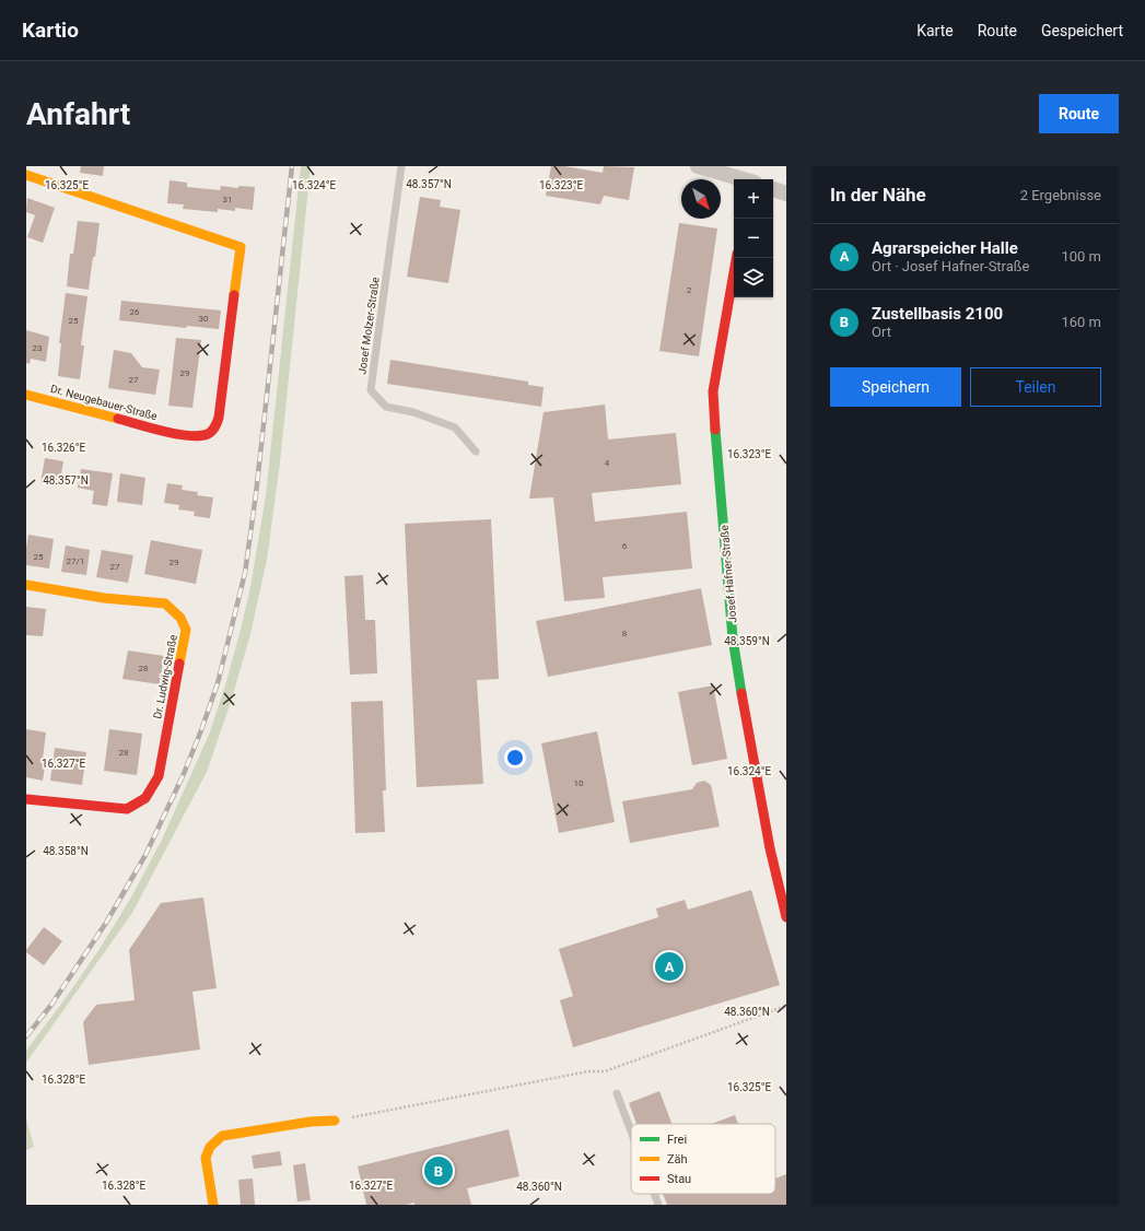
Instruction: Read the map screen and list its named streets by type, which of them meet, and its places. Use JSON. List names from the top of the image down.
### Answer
{
  "streets": {
    "street": ["Dr. Neugebauer-Straße", "Josef Hafner-Straße", "Dr. Ludwig-Straße"],
    "lane": ["Josef Molzer-Straße"]
  },
  "house_numbers": [
    "31",
    "2",
    "26",
    "30",
    "25",
    "23",
    "29",
    "27",
    "4",
    "6",
    "25",
    "27/1",
    "29",
    "27",
    "8",
    "28",
    "28",
    "10"
  ],
  "legend": ["Frei", "Zäh", "Stau"],
  "north": "bottom right",
  "page": {
    "header": "Kartio",
    "nav": ["Karte", "Route", "Gespeichert"],
    "buttons": [
      "Route",
      ["Speichern", "Teilen"]
    ],
    "title": "Anfahrt",
    "heading": ["In der Nähe", "2 Ergebnisse"],
    "map_buttons": ["+", "−"],
    "list": [
      {
        "mark": "A",
        "name": "Agrarspeicher Halle",
        "note": "Ort · Josef Hafner-Straße",
        "value": "100 m"
      },
      {
        "mark": "B",
        "name": "Zustellbasis 2100",
        "note": "Ort",
        "value": "160 m"
      }
    ],
    "pins": ["A", "B"]
  },
  "coordinates": [
    "48.357°N",
    "16.325°E",
    "16.324°E",
    "16.323°E",
    "16.326°E",
    "48.359°N",
    "16.327°E",
    "48.358°N",
    "48.360°N",
    "16.328°E"
  ]
}
